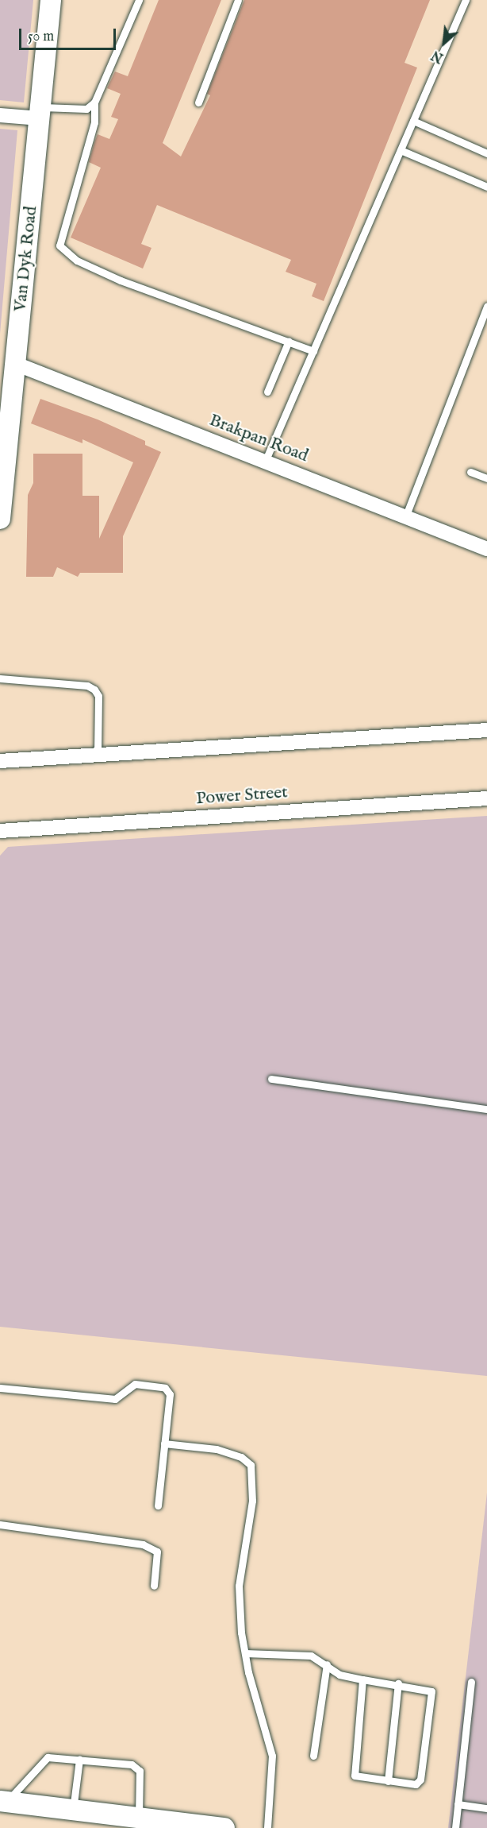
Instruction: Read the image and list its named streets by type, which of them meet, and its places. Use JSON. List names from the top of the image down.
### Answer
{
  "streets": {
    "main road": ["Van Dyk Road"],
    "street": ["Brakpan Road", "Power Street"]
  },
  "crossings": [
    ["Van Dyk Road", "Brakpan Road"]
  ],
  "scale_bar": "50 m",
  "north": "bottom left"
}
